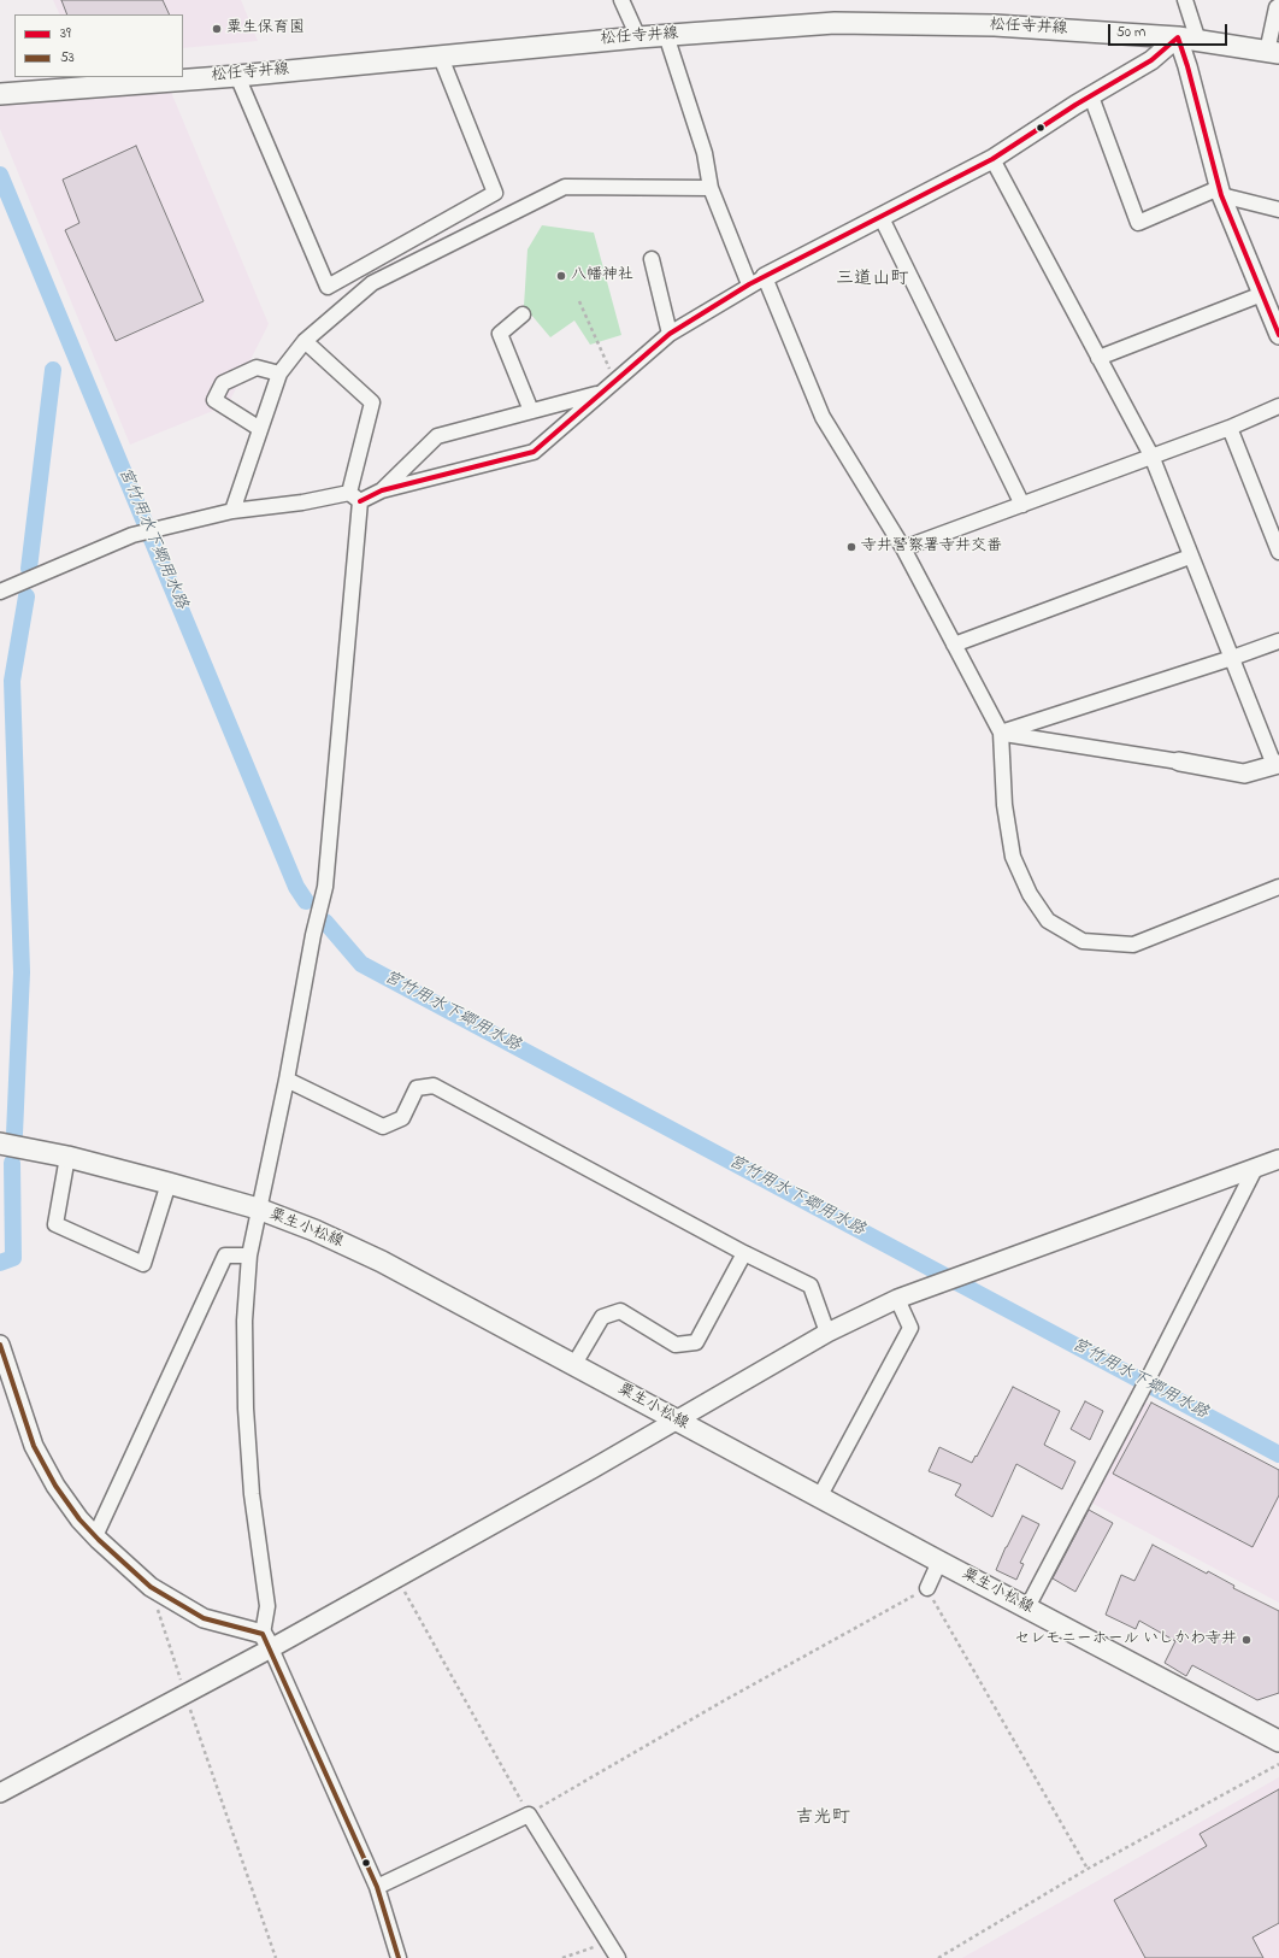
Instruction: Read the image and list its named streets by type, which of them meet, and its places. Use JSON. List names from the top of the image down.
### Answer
{
  "streets": {
    "main road": ["松任寺井線", "粟生小松線"]
  },
  "districts": ["三道山町", "吉光町"],
  "water": ["宮竹用水下郷用水路"],
  "places": [
    "粟生保育園",
    "八幡神社",
    "寺井警察署寺井交番",
    "セレモニーホール いしかわ寺井"
  ],
  "lines": ["transit line 39", "transit line 53"],
  "legend": ["39", "53"],
  "scale_bar": "50 m"
}
